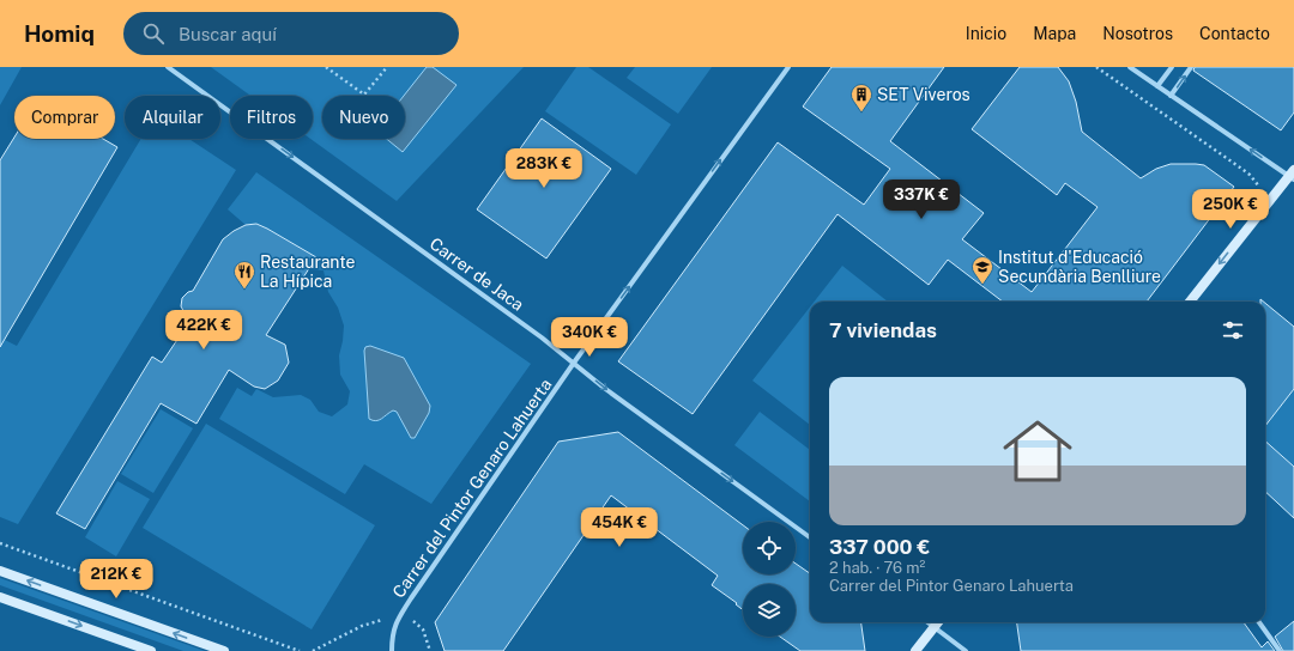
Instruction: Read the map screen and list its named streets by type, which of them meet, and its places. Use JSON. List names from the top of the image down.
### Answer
{
  "streets": {
    "street": ["Carrer de Jaca", "Carrer del Pintor Genaro Lahuerta"]
  },
  "crossings": [
    ["Carrer de Jaca", "Carrer del Pintor Genaro Lahuerta"]
  ],
  "one_way": ["Carrer de Jaca", "Carrer del Pintor Genaro Lahuerta"],
  "places": {
    "building": ["SET Viveros"],
    "school or university": ["Institut d'Educació Secundària Benlliure"],
    "restaurant": ["Restaurante La Hípica"]
  },
  "page": {
    "header": "Homiq",
    "search": "Buscar aquí",
    "nav": [
      "Inicio",
      "Mapa",
      "Nosotros",
      "Contacto"
    ],
    "chip": [
      "Comprar",
      "Alquilar",
      "Filtros",
      "Nuevo"
    ],
    "price": [
      "283K €",
      "337K €",
      "250K €",
      "422K €",
      "340K €",
      "454K €",
      "212K €"
    ],
    "heading": "7 viviendas",
    "list": [
      {
        "name": "337 000 €",
        "note": "2 hab. · 76 m² · Carrer del Pintor Genaro Lahuerta"
      }
    ]
  }
}
